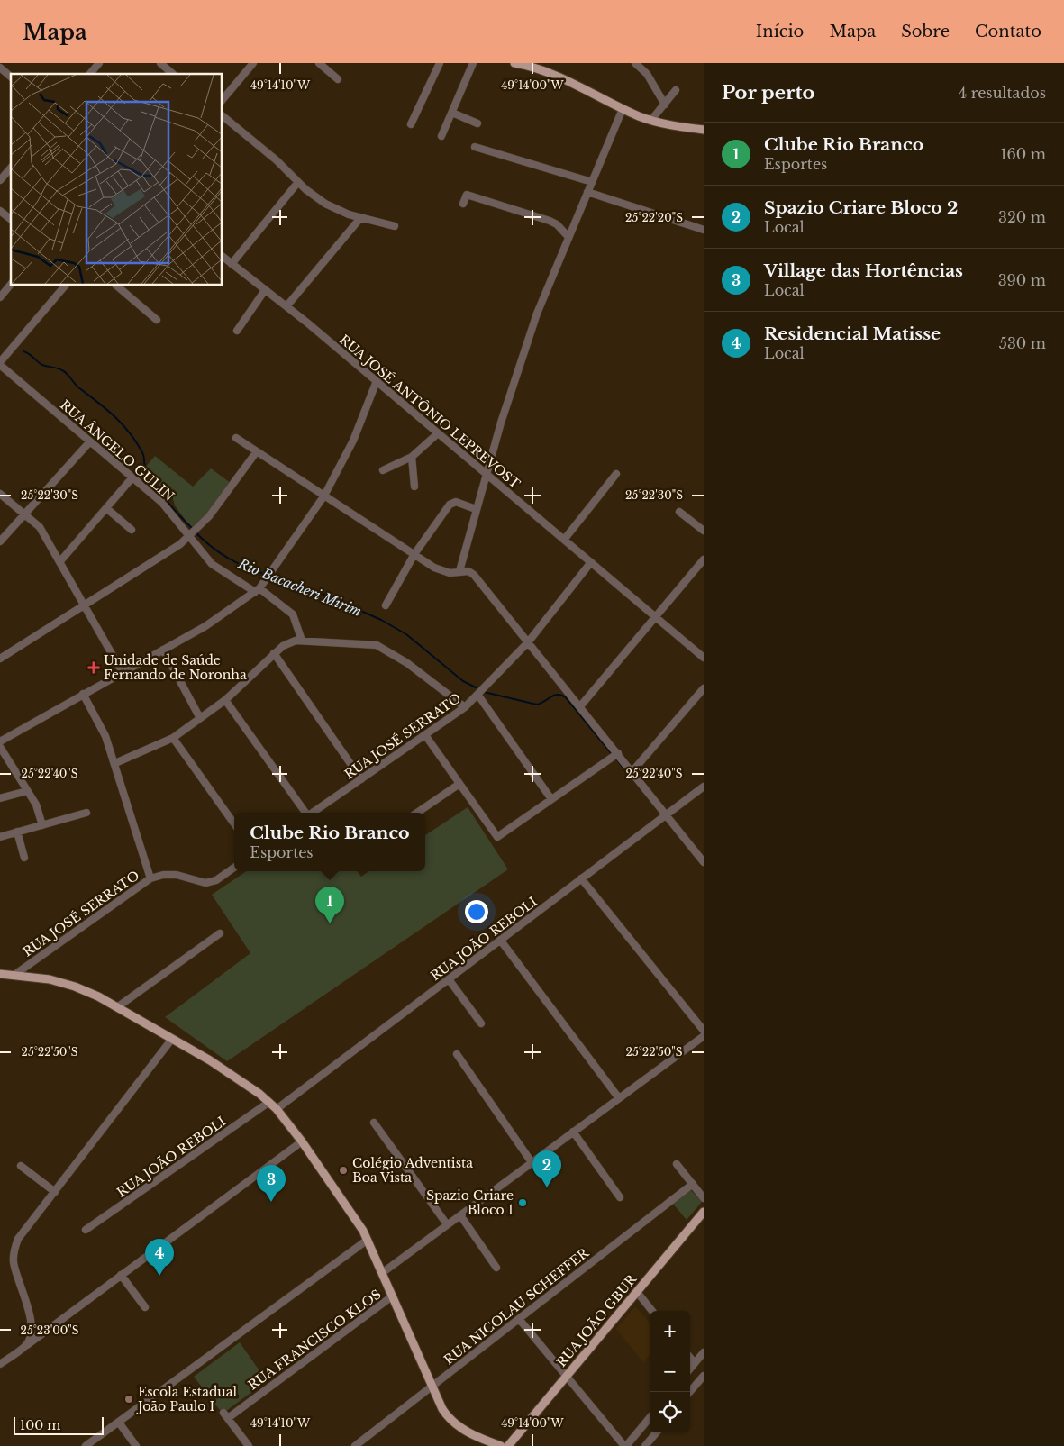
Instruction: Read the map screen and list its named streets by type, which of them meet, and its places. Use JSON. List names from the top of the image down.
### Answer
{
  "streets": {
    "main road": ["RUA JOÃO GBUR"],
    "street": [
      "RUA JOSÉ ANTÔNIO LEPREVOST",
      "RUA ÂNGELO GULIN",
      "RUA JOSÉ SERRATO",
      "RUA JOÃO REBOLI",
      "RUA NICOLAU SCHEFFER",
      "RUA FRANCISCO KLOS"
    ]
  },
  "crossings": [
    ["RUA JOSÉ ANTÔNIO LEPREVOST", "RUA JOSÉ SERRATO"]
  ],
  "water": ["Rio Bacacheri Mirim"],
  "places": {
    "health": ["Unidade de Saúde Fernando de Noronha"],
    "other": ["Colégio Adventista Boa Vista", "Spazio Criare Bloco 1", "Escola Estadual João Paulo I"]
  },
  "scale_bar": "100 m",
  "page": {
    "header": "Mapa",
    "nav": [
      "Início",
      "Mapa",
      "Sobre",
      "Contato"
    ],
    "heading": ["Por perto", "4 resultados"],
    "list": [
      {
        "mark": "1",
        "name": "Clube Rio Branco",
        "note": "Esportes",
        "value": "160 m"
      },
      {
        "mark": "2",
        "name": "Spazio Criare Bloco 2",
        "note": "Local",
        "value": "320 m"
      },
      {
        "mark": "3",
        "name": "Village das Hortências",
        "note": "Local",
        "value": "390 m"
      },
      {
        "mark": "4",
        "name": "Residencial Matisse",
        "note": "Local",
        "value": "530 m"
      }
    ],
    "popup": ["Clube Rio Branco", "Esportes"],
    "pins": [
      "1",
      "2",
      "3",
      "4"
    ],
    "map_buttons": ["+", "−"],
    "scale": "100 m"
  },
  "coordinates": [
    "49°14'10\"W",
    "49°14'00\"W",
    "25°22'20\"S",
    "25°22'30\"S",
    "25°22'40\"S",
    "25°22'50\"S",
    "25°23'00\"S"
  ]
}
